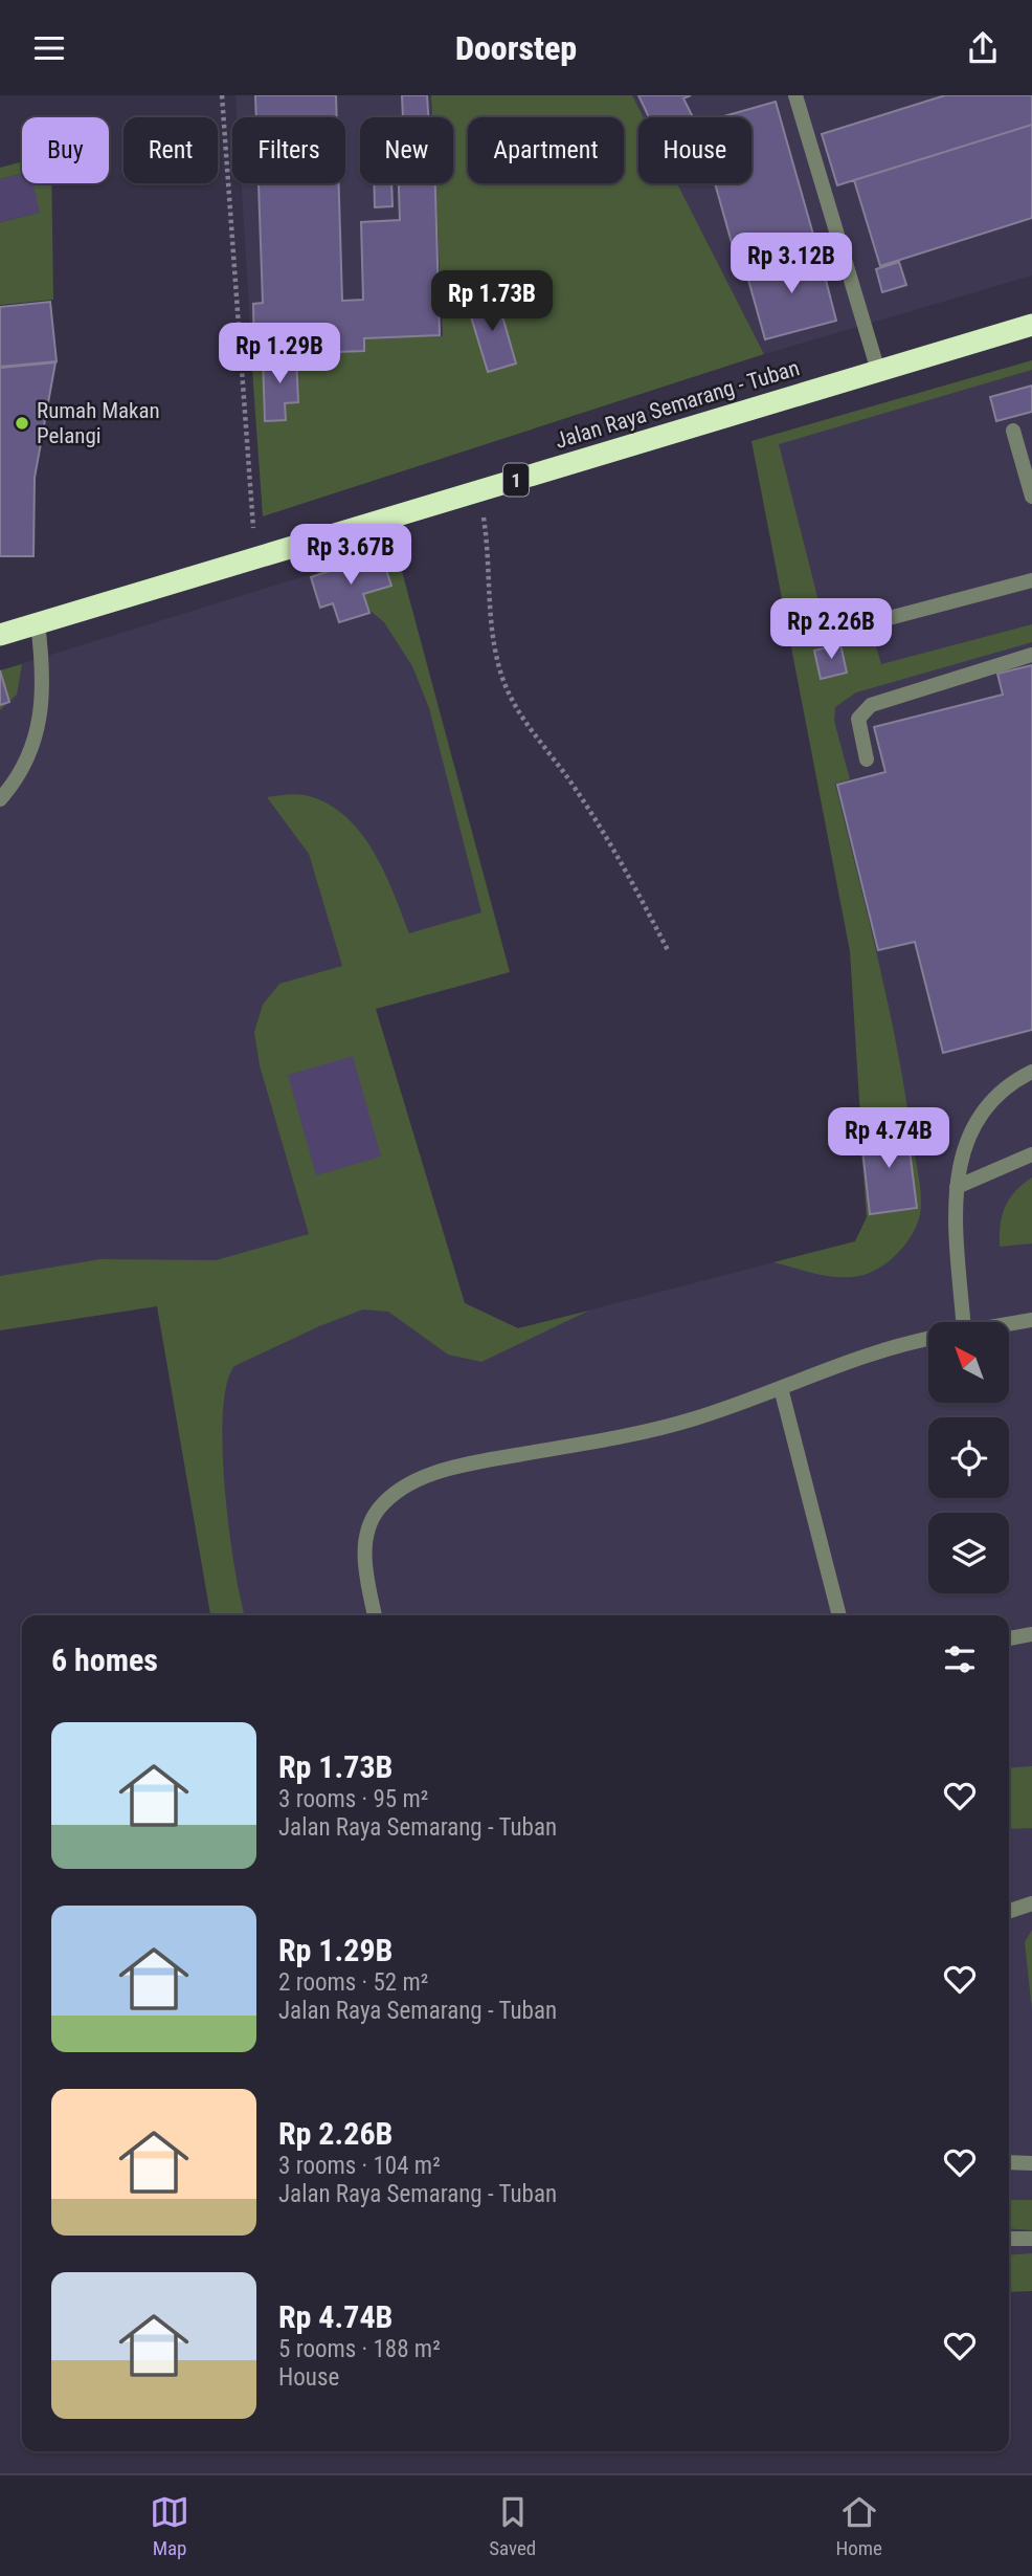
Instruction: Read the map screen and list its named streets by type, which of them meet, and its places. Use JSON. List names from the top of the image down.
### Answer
{
  "streets": {
    "highway": ["Jalan Raya Semarang - Tuban", "1"]
  },
  "places": ["Rumah Makan Pelangi"],
  "north": "top left",
  "page": {
    "header": "Doorstep",
    "chip": [
      "Buy",
      "Rent",
      "Filters",
      "New",
      "Apartment",
      "House"
    ],
    "price": [
      "Rp 3.12B",
      "Rp 1.73B",
      "Rp 1.29B",
      "Rp 3.67B",
      "Rp 2.26B",
      "Rp 4.74B"
    ],
    "heading": "6 homes",
    "list": [
      {
        "name": "Rp 1.73B",
        "note": "3 rooms · 95 m² · Jalan Raya Semarang - Tuban"
      },
      {
        "name": "Rp 1.29B",
        "note": "2 rooms · 52 m² · Jalan Raya Semarang - Tuban"
      },
      {
        "name": "Rp 2.26B",
        "note": "3 rooms · 104 m² · Jalan Raya Semarang - Tuban"
      },
      {
        "name": "Rp 4.74B",
        "note": "5 rooms · 188 m² · House"
      }
    ],
    "tabs": ["Map", "Saved", "Home"]
  }
}
